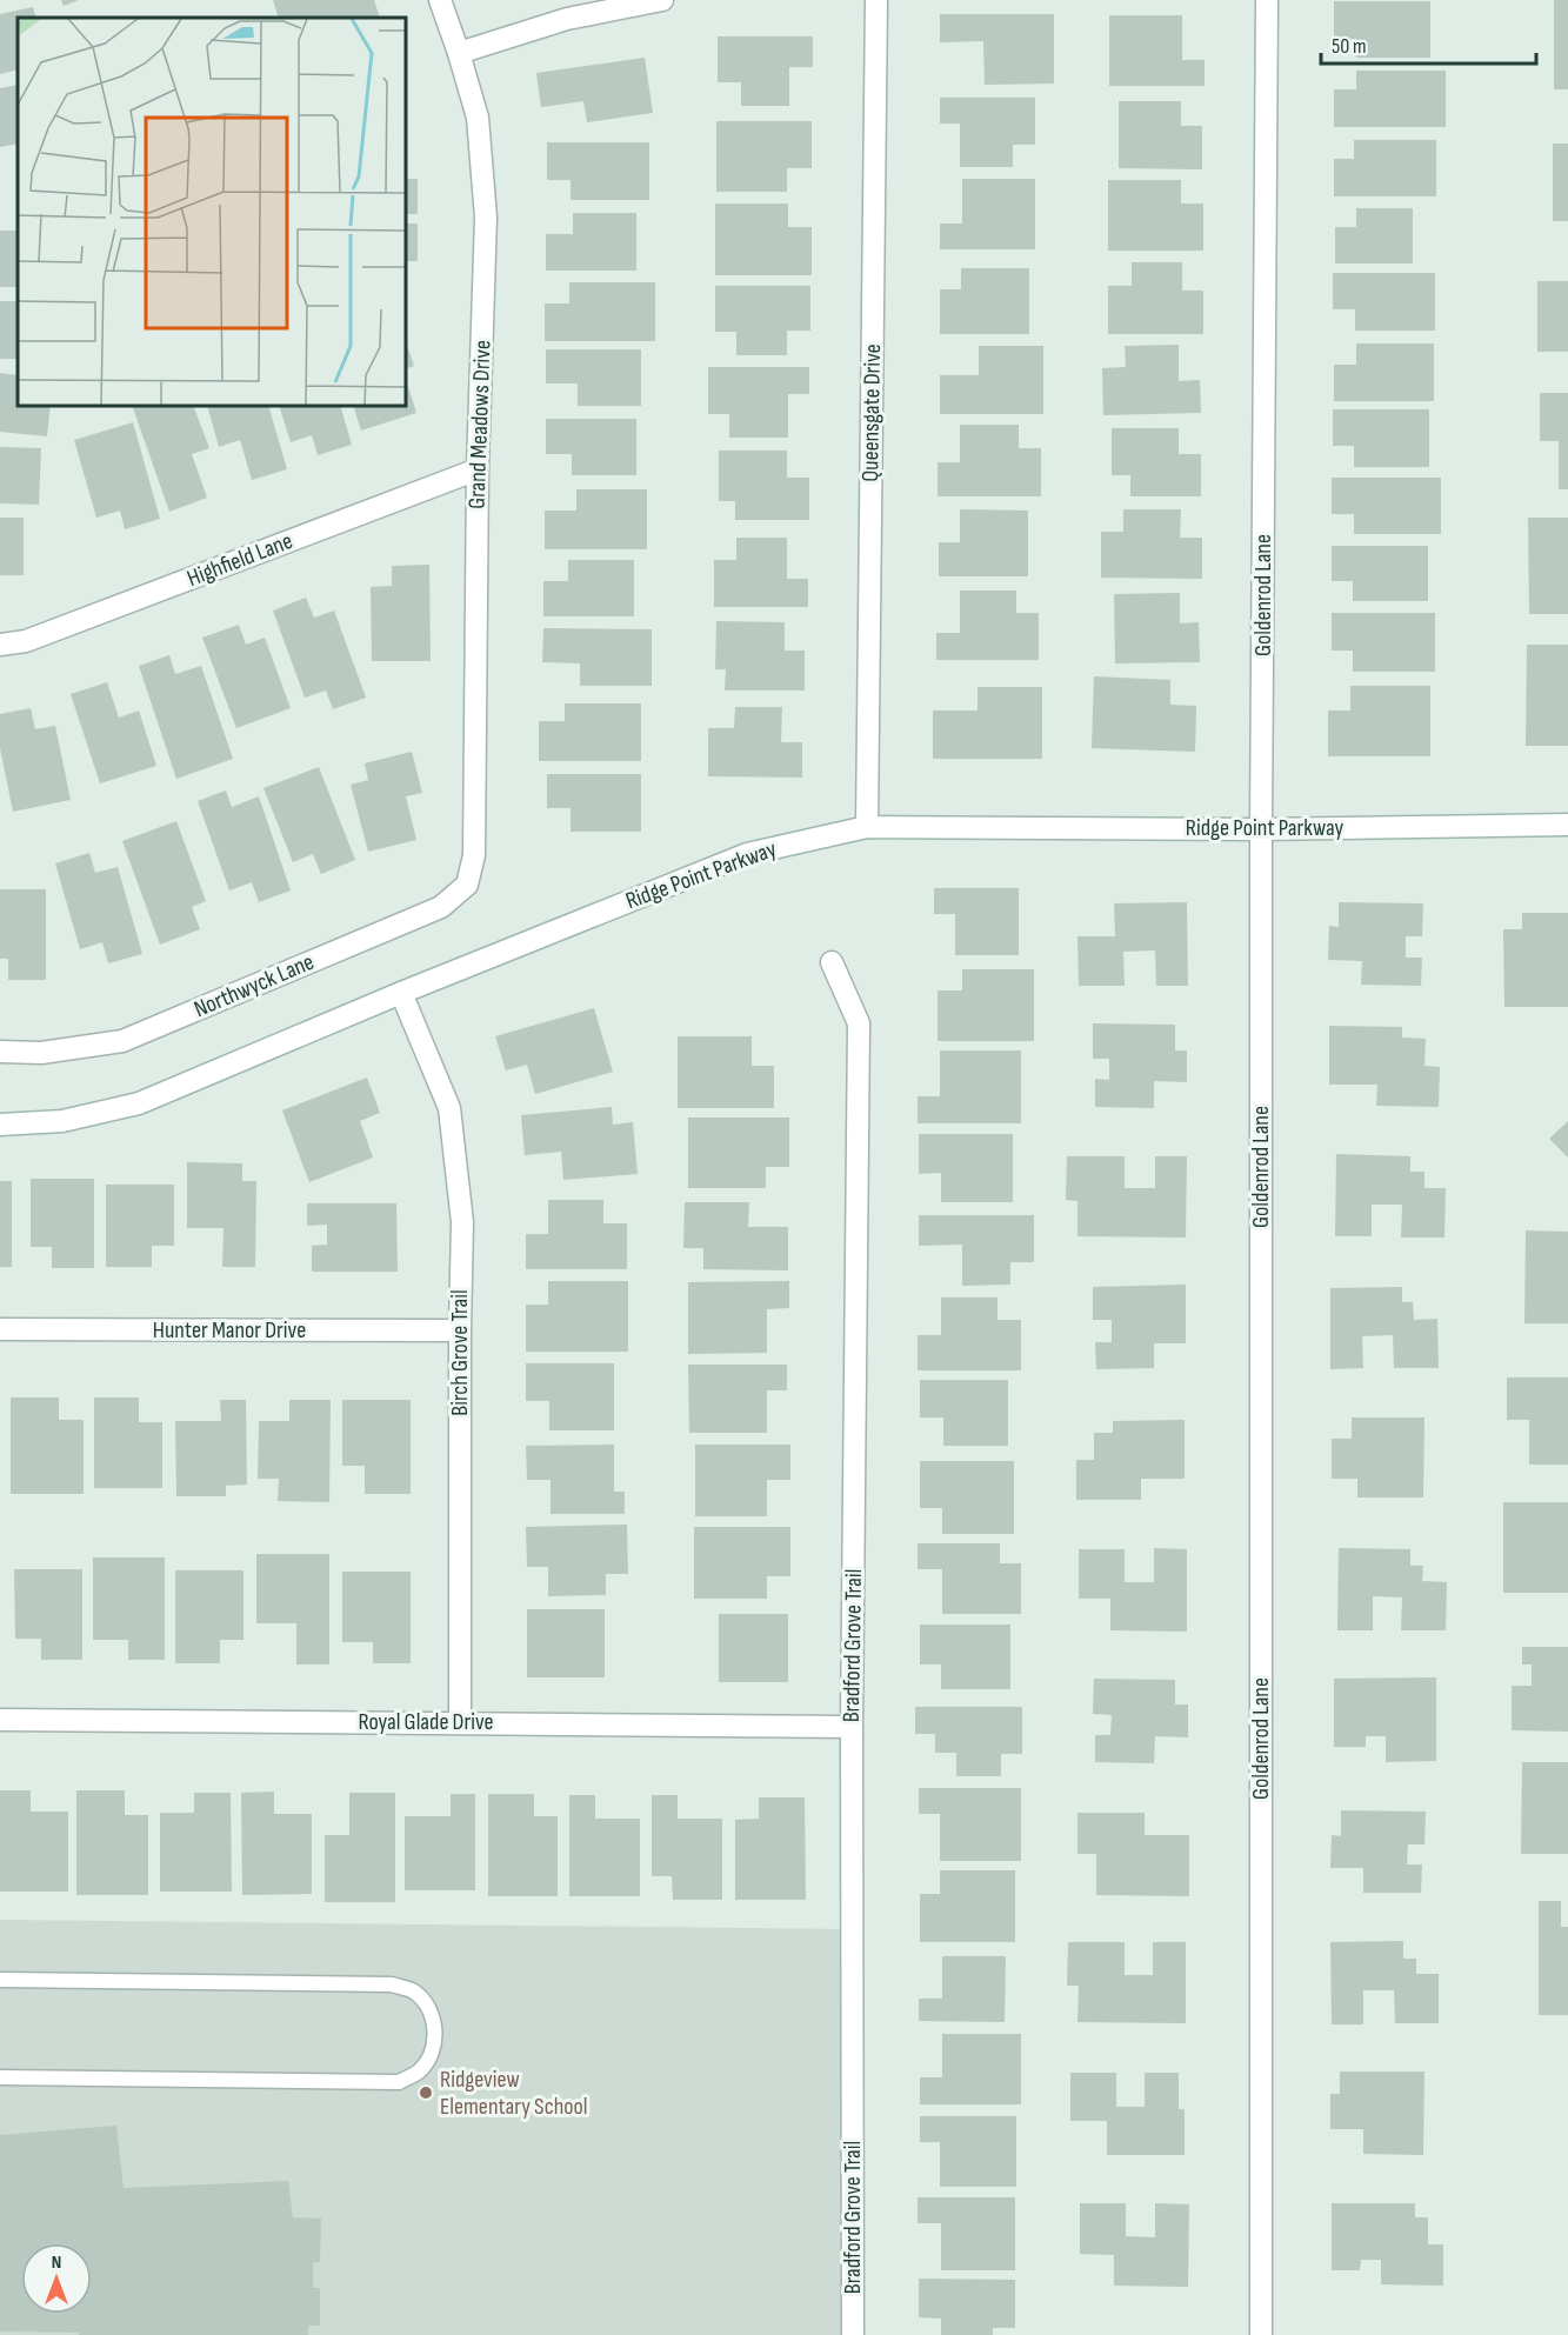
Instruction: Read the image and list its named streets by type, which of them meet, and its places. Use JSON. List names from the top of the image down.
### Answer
{
  "streets": {
    "street": [
      "Queensgate Drive",
      "Grand Meadows Drive",
      "Highfield Lane",
      "Goldenrod Lane",
      "Ridge Point Parkway",
      "Northwyck Lane",
      "Hunter Manor Drive",
      "Birch Grove Trail",
      "Bradford Grove Trail",
      "Royal Glade Drive"
    ]
  },
  "crossings": [
    ["Queensgate Drive", "Ridge Point Parkway"],
    ["Grand Meadows Drive", "Highfield Lane"],
    ["Grand Meadows Drive", "Northwyck Lane"],
    ["Goldenrod Lane", "Ridge Point Parkway"],
    ["Ridge Point Parkway", "Birch Grove Trail"],
    ["Hunter Manor Drive", "Birch Grove Trail"],
    ["Birch Grove Trail", "Royal Glade Drive"],
    ["Bradford Grove Trail", "Royal Glade Drive"]
  ],
  "places": ["Ridgeview Elementary School"],
  "scale_bar": "50 m",
  "north": "top"
}
